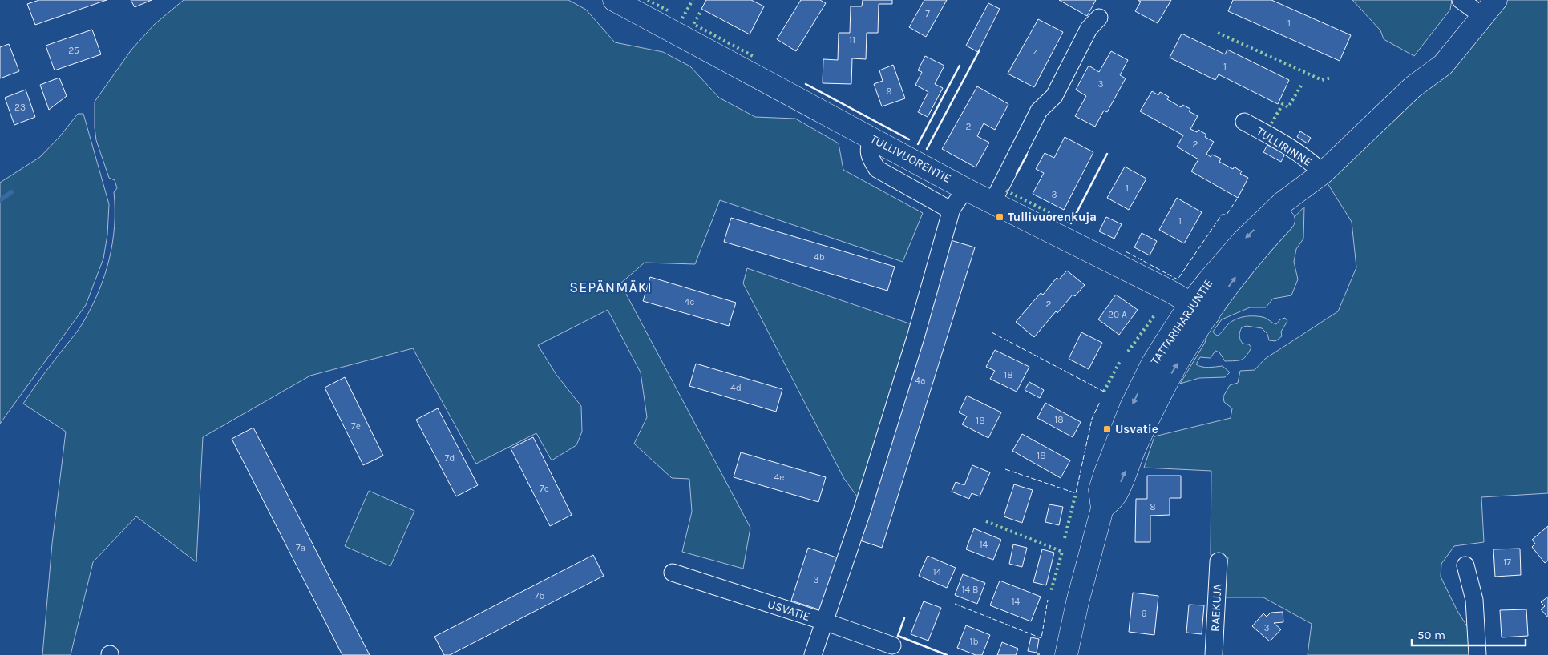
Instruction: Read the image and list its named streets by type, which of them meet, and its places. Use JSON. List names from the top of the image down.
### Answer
{
  "streets": {
    "main road": ["TULLIVUORENTIE", "TATTARIHARJUNTIE"],
    "street": ["TULLIRINNE", "RAEKUJA", "USVATIE"]
  },
  "crossings": [
    ["TULLIRINNE", "TATTARIHARJUNTIE"],
    ["TULLIVUORENTIE", "TATTARIHARJUNTIE"]
  ],
  "districts": ["SEPÄNMÄKI"],
  "places": {
    "transit": ["Tullivuorenkuja", "Usvatie"]
  },
  "house_numbers": [
    "7",
    "1",
    "11",
    "25",
    "4",
    "1",
    "3",
    "9",
    "23",
    "2",
    "2",
    "1",
    "3",
    "1",
    "4b",
    "4c",
    "2",
    "20 A",
    "18",
    "4a",
    "4d",
    "18",
    "18",
    "7e",
    "18",
    "7d",
    "4e",
    "7c",
    "8",
    "14",
    "7a",
    "17",
    "14",
    "3",
    "14 B",
    "7b",
    "14",
    "6",
    "3",
    "1b"
  ],
  "scale_bar": "50 m"
}
